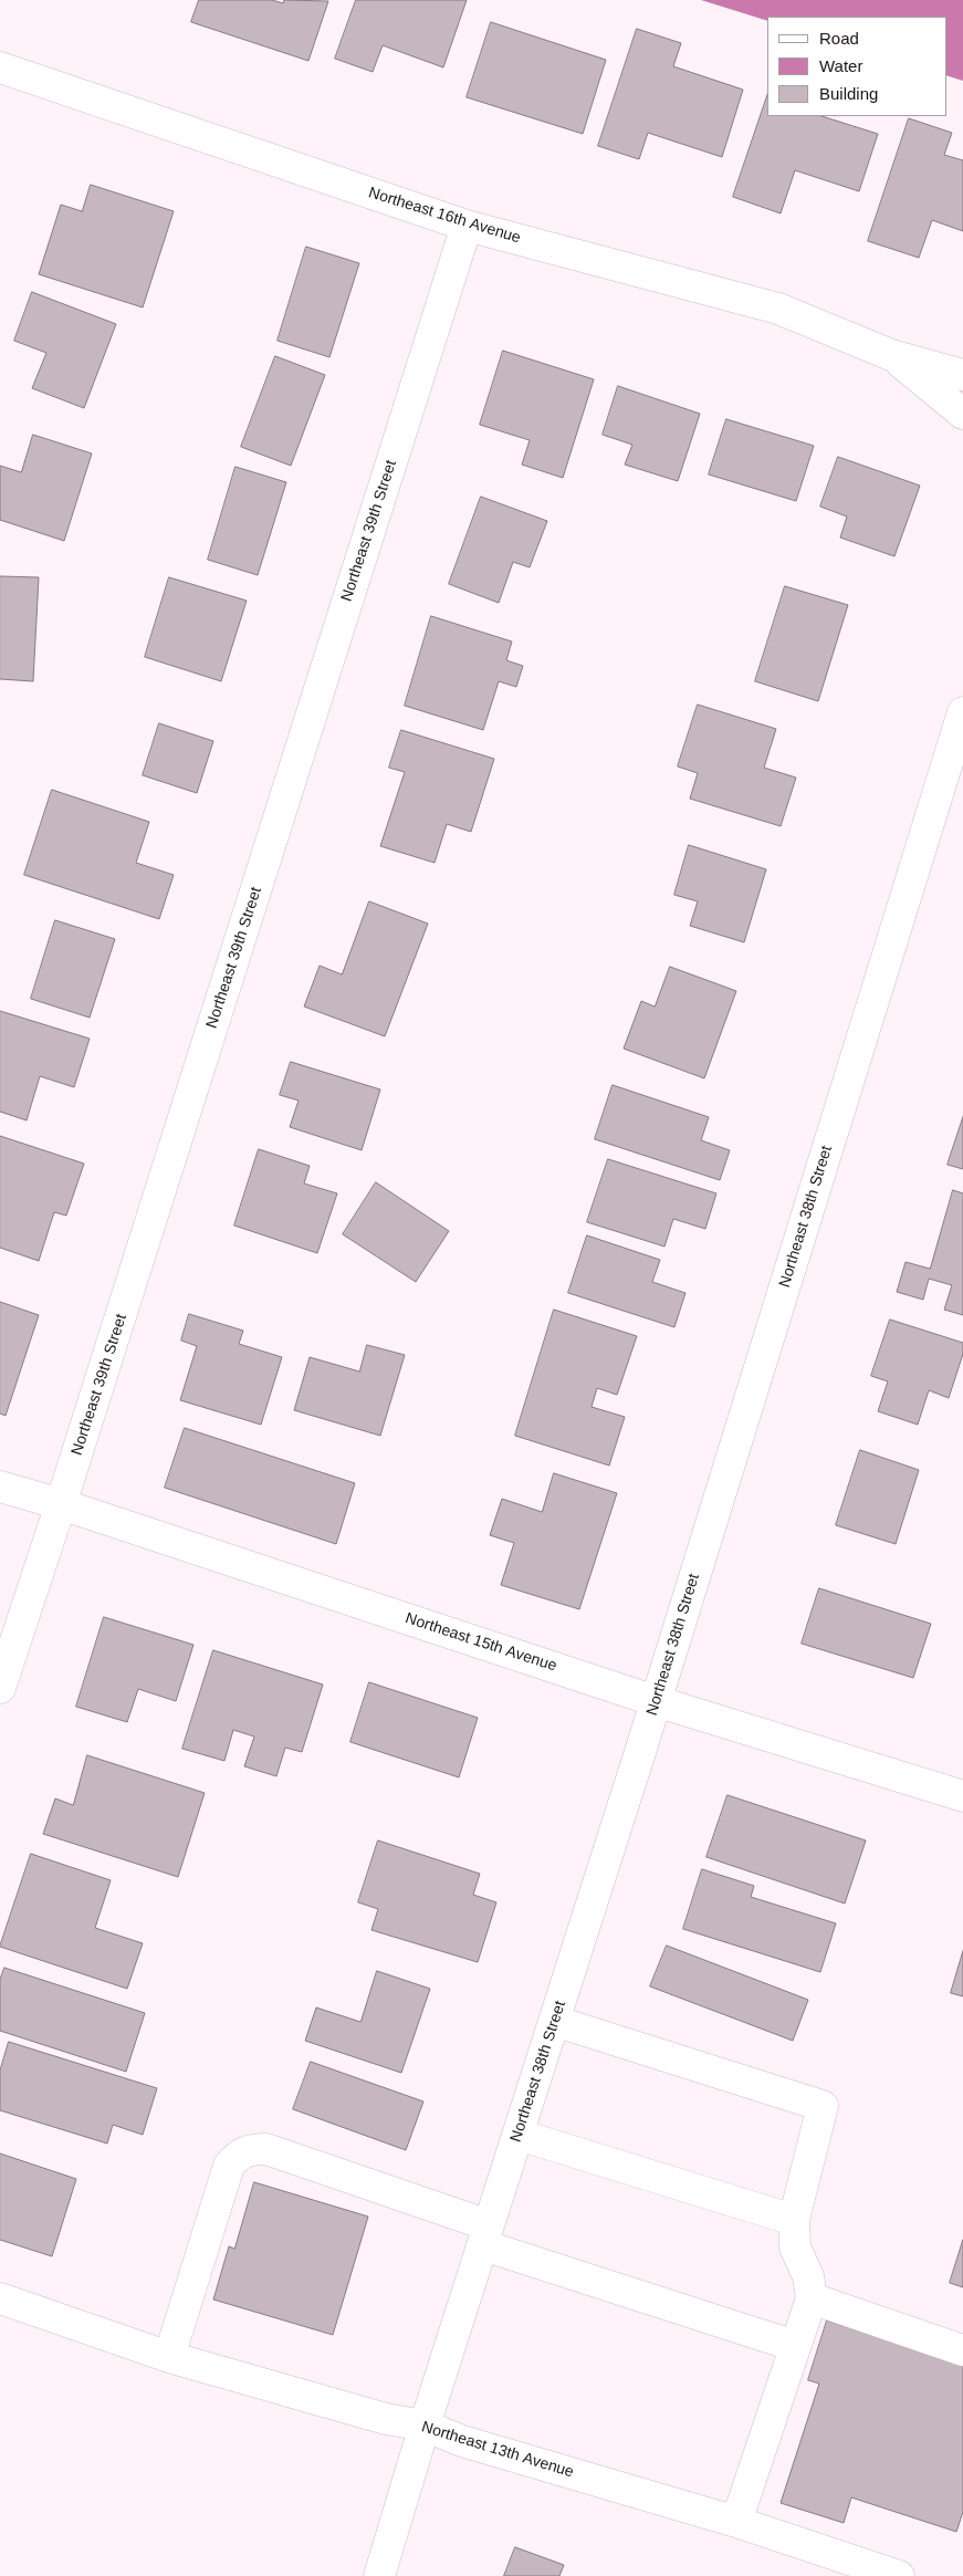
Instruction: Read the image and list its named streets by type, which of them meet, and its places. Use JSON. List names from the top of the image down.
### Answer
{
  "streets": {
    "street": [
      "Northeast 16th Avenue",
      "Northeast 39th Street",
      "Northeast 38th Street",
      "Northeast 15th Avenue",
      "Northeast 13th Avenue"
    ]
  },
  "crossings": [
    ["Northeast 16th Avenue", "Northeast 39th Street"],
    ["Northeast 39th Street", "Northeast 15th Avenue"],
    ["Northeast 38th Street", "Northeast 15th Avenue"],
    ["Northeast 38th Street", "Northeast 13th Avenue"]
  ],
  "legend": ["Road", "Water", "Building"]
}
